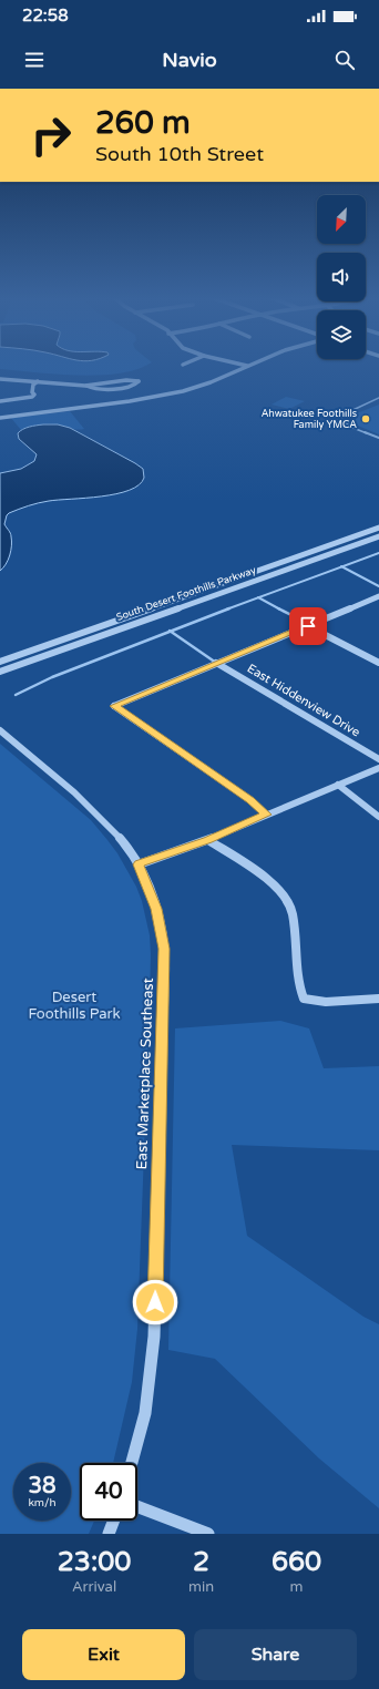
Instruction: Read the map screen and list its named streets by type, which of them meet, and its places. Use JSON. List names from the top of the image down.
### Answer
{
  "streets": {
    "street": ["South Desert Foothills Parkway", "East Hiddenview Drive", "East Marketplace Southeast"]
  },
  "parks": ["Desert Foothills Park"],
  "places": ["Ahwatukee Foothills Family YMCA"],
  "north": "bottom left",
  "page": {
    "status": "22:58",
    "header": "Navio",
    "turn": ["260 m", "South 10th Street"],
    "speed": "38 km/h",
    "limit": "40",
    "eta": [
      "23:00",
      "Arrival",
      "2",
      "min",
      "660",
      "m"
    ],
    "buttons": ["Exit", "Share"]
  }
}
